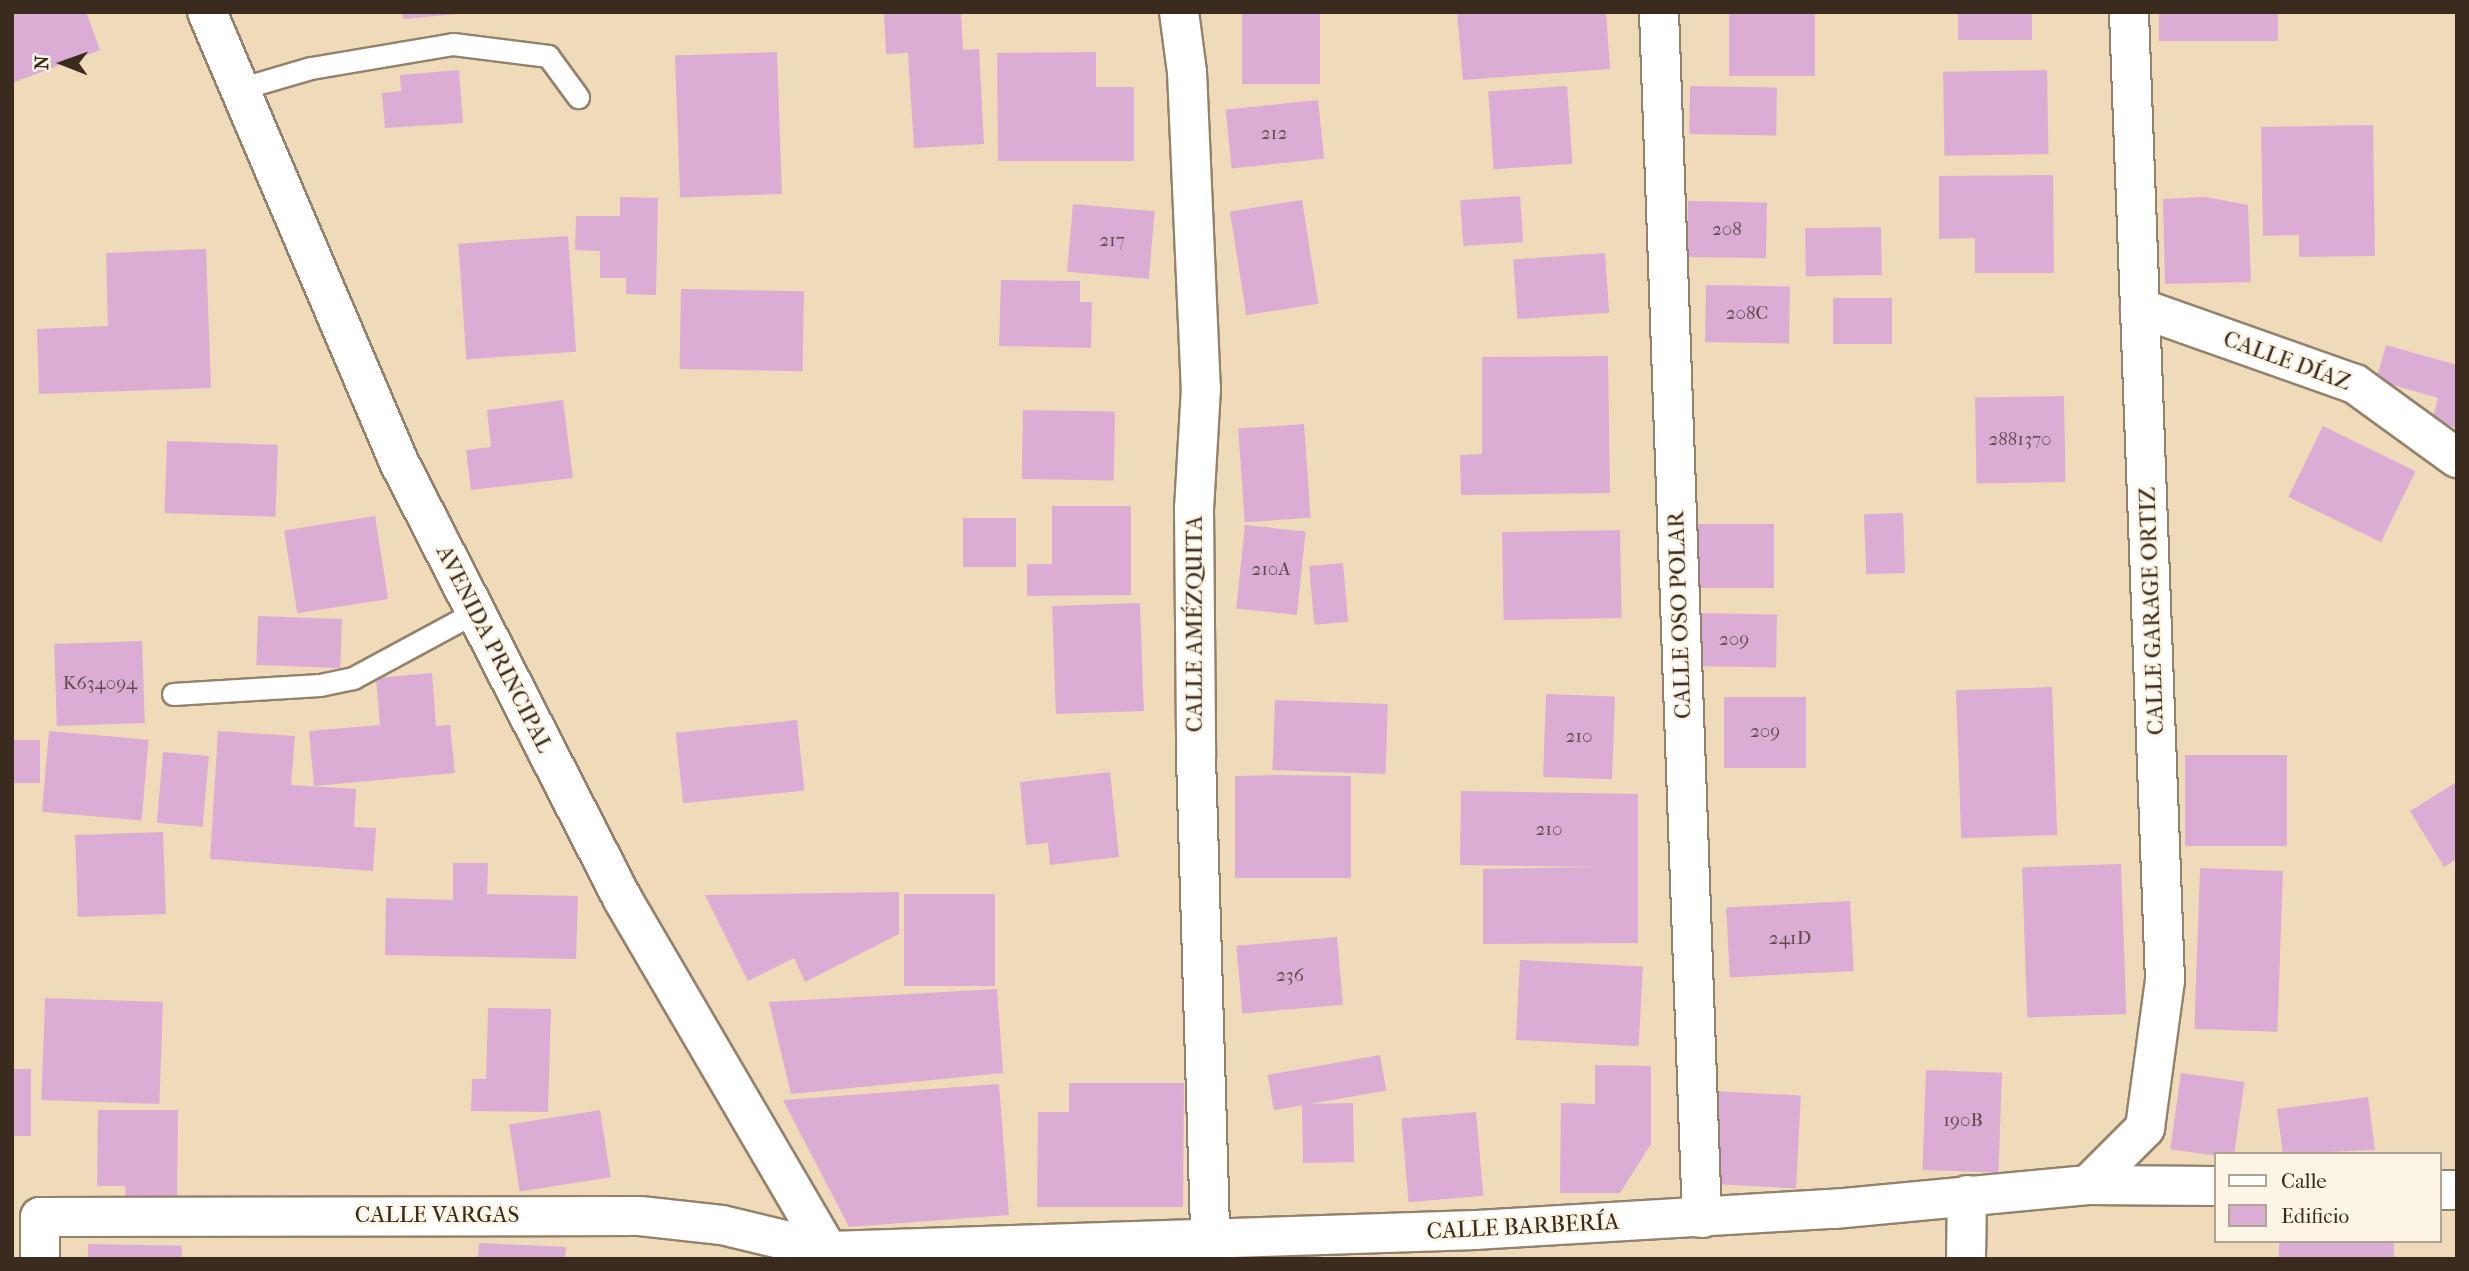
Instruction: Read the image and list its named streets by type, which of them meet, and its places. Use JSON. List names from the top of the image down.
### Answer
{
  "streets": {
    "street": [
      "CALLE DÍAZ",
      "CALLE GARAGE ORTIZ",
      "CALLE OSO POLAR",
      "CALLE AMÉZQUITA",
      "AVENIDA PRINCIPAL",
      "CALLE VARGAS",
      "CALLE BARBERÍA"
    ]
  },
  "crossings": [
    ["CALLE DÍAZ", "CALLE GARAGE ORTIZ"],
    ["CALLE GARAGE ORTIZ", "CALLE BARBERÍA"],
    ["CALLE OSO POLAR", "CALLE BARBERÍA"],
    ["CALLE AMÉZQUITA", "CALLE BARBERÍA"],
    ["AVENIDA PRINCIPAL", "CALLE VARGAS"],
    ["AVENIDA PRINCIPAL", "CALLE BARBERÍA"],
    ["CALLE VARGAS", "CALLE BARBERÍA"]
  ],
  "house_numbers": [
    "212",
    "208",
    "217",
    "208C",
    "2881370",
    "210A",
    "209",
    "K634094",
    "209",
    "210",
    "210",
    "241D",
    "236",
    "190B"
  ],
  "legend": ["Calle", "Edificio"],
  "north": "left"
}
